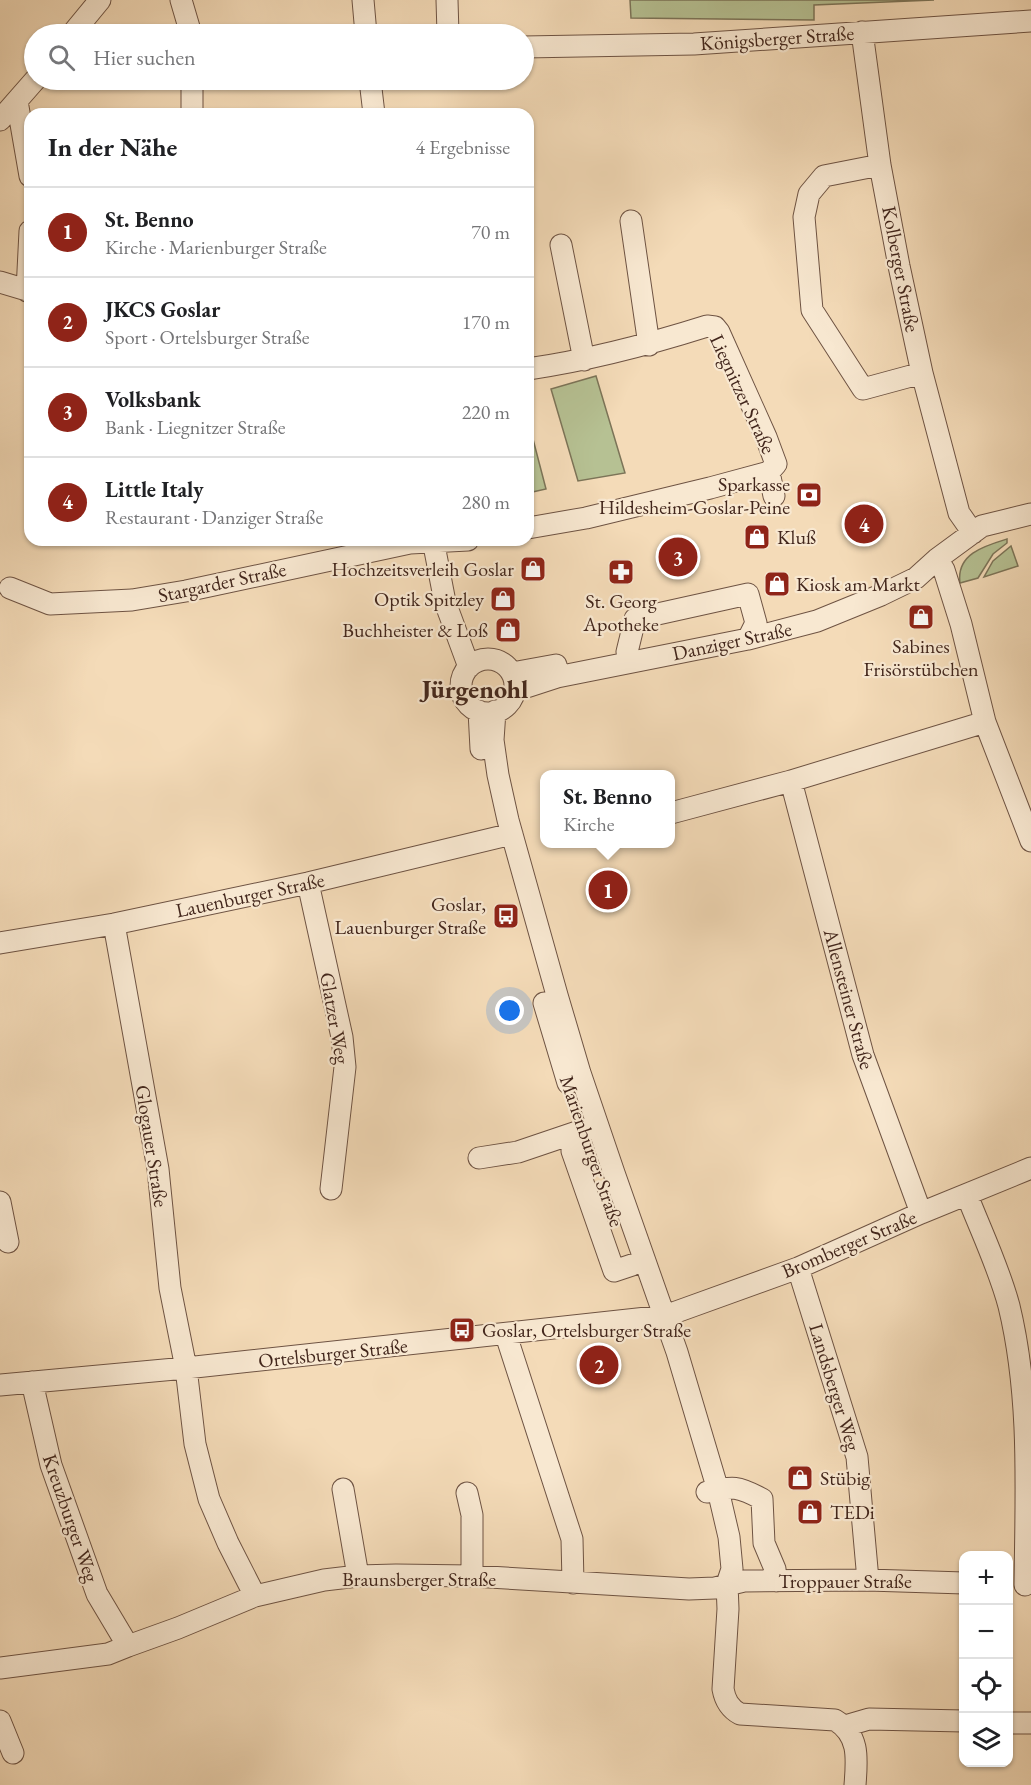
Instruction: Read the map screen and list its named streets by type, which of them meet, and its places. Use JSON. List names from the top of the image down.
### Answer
{
  "streets": {
    "street": [
      "Königsberger Straße",
      "Kolberger Straße",
      "Liegnitzer Straße",
      "Stargarder Straße",
      "Danziger Straße",
      "Lauenburger Straße",
      "Allensteiner Straße",
      "Glatzer Weg",
      "Glogauer Straße",
      "Marienburger Straße",
      "Bromberger Straße",
      "Ortelsburger Straße",
      "Landsberger Weg",
      "Kreuzburger Weg",
      "Braunsberger Straße",
      "Troppauer Straße"
    ]
  },
  "crossings": [
    ["Königsberger Straße", "Kolberger Straße"],
    ["Kolberger Straße", "Danziger Straße"],
    ["Danziger Straße", "Marienburger Straße"],
    ["Lauenburger Straße", "Glatzer Weg"],
    ["Lauenburger Straße", "Glogauer Straße"],
    ["Lauenburger Straße", "Marienburger Straße"],
    ["Allensteiner Straße", "Bromberger Straße"],
    ["Glogauer Straße", "Ortelsburger Straße"],
    ["Marienburger Straße", "Bromberger Straße"],
    ["Marienburger Straße", "Ortelsburger Straße"],
    ["Marienburger Straße", "Braunsberger Straße"],
    ["Marienburger Straße", "Troppauer Straße"],
    ["Bromberger Straße", "Ortelsburger Straße"],
    ["Bromberger Straße", "Landsberger Weg"],
    ["Ortelsburger Straße", "Kreuzburger Weg"],
    ["Landsberger Weg", "Troppauer Straße"],
    ["Braunsberger Straße", "Troppauer Straße"]
  ],
  "districts": ["Jürgenohl"],
  "places": {
    "bank": ["Sparkasse Hildesheim-Goslar-Peine"],
    "shop": [
      "Kluß",
      "Hochzeitsverleih Goslar",
      "Kiosk am Markt",
      "Optik Spitzley",
      "Sabines Frisörstübchen",
      "Buchheister & Loß",
      "Stübig",
      "TEDi"
    ],
    "pharmacy": ["St. Georg Apotheke"],
    "bus stop": ["Goslar, Lauenburger Straße", "Goslar, Ortelsburger Straße"]
  },
  "page": {
    "search": "Hier suchen",
    "heading": ["In der Nähe", "4 Ergebnisse"],
    "list": [
      {
        "mark": "1",
        "name": "St. Benno",
        "note": "Kirche · Marienburger Straße",
        "value": "70 m"
      },
      {
        "mark": "2",
        "name": "JKCS Goslar",
        "note": "Sport · Ortelsburger Straße",
        "value": "170 m"
      },
      {
        "mark": "3",
        "name": "Volksbank",
        "note": "Bank · Liegnitzer Straße",
        "value": "220 m"
      },
      {
        "mark": "4",
        "name": "Little Italy",
        "note": "Restaurant · Danziger Straße",
        "value": "280 m"
      }
    ],
    "pins": [
      "4",
      "3",
      "1",
      "2"
    ],
    "popup": ["St. Benno", "Kirche"],
    "map_buttons": ["+", "−"]
  }
}
